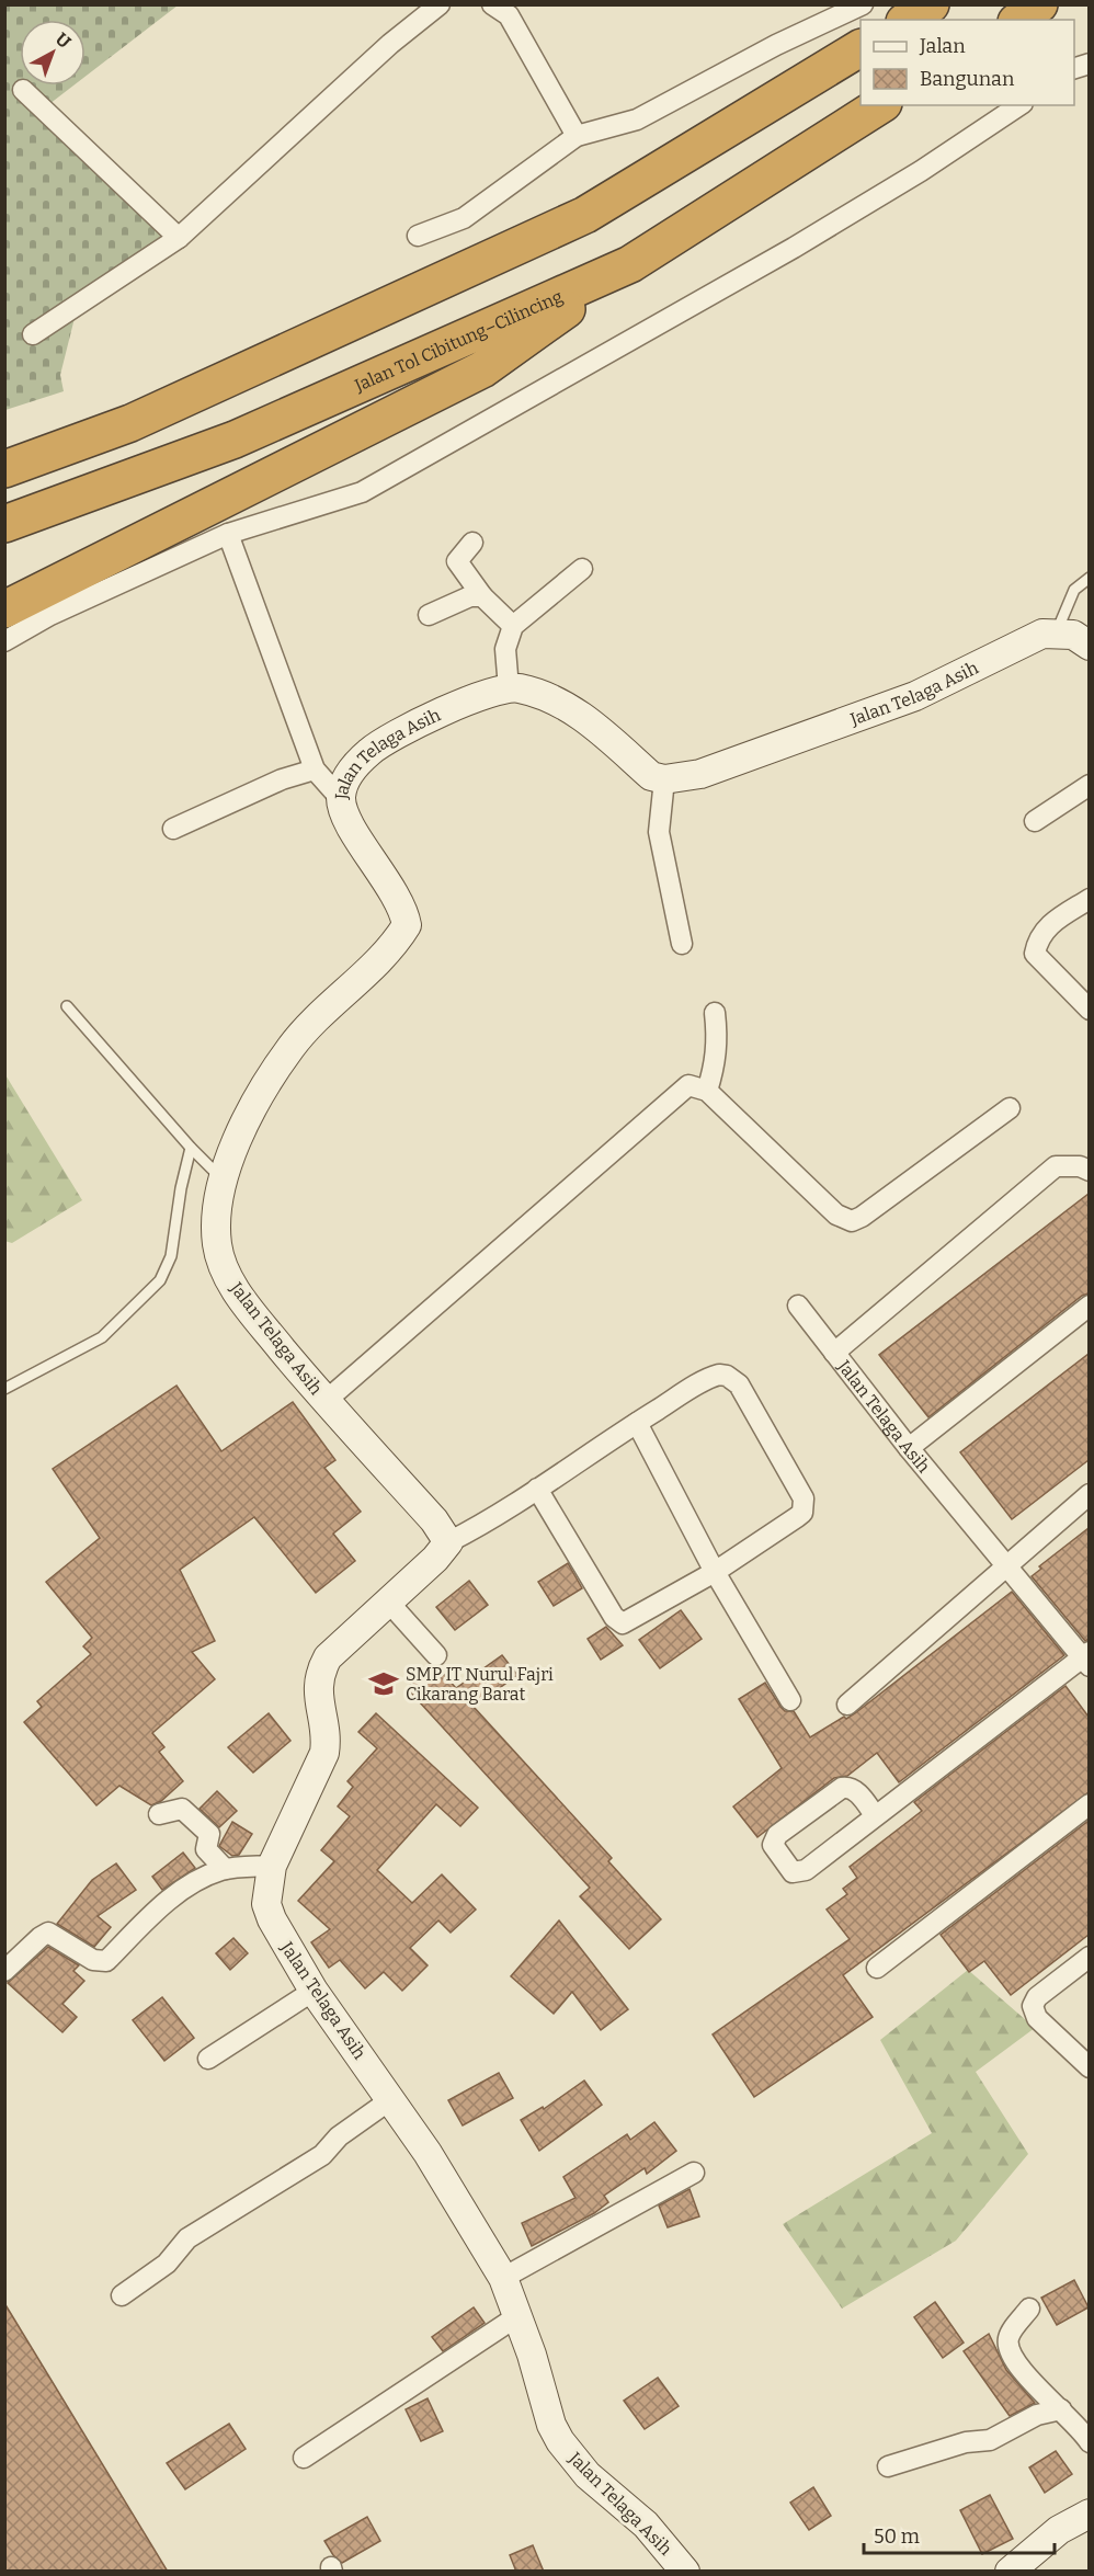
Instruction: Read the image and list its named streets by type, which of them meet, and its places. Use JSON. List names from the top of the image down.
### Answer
{
  "streets": {
    "highway": ["Jalan Tol Cibitung–Cilincing"],
    "street": ["Jalan Telaga Asih"]
  },
  "places": {
    "school or university": ["SMP IT Nurul Fajri Cikarang Barat"]
  },
  "legend": ["Jalan", "Bangunan"],
  "scale_bar": "50 m",
  "north": "top right"
}
